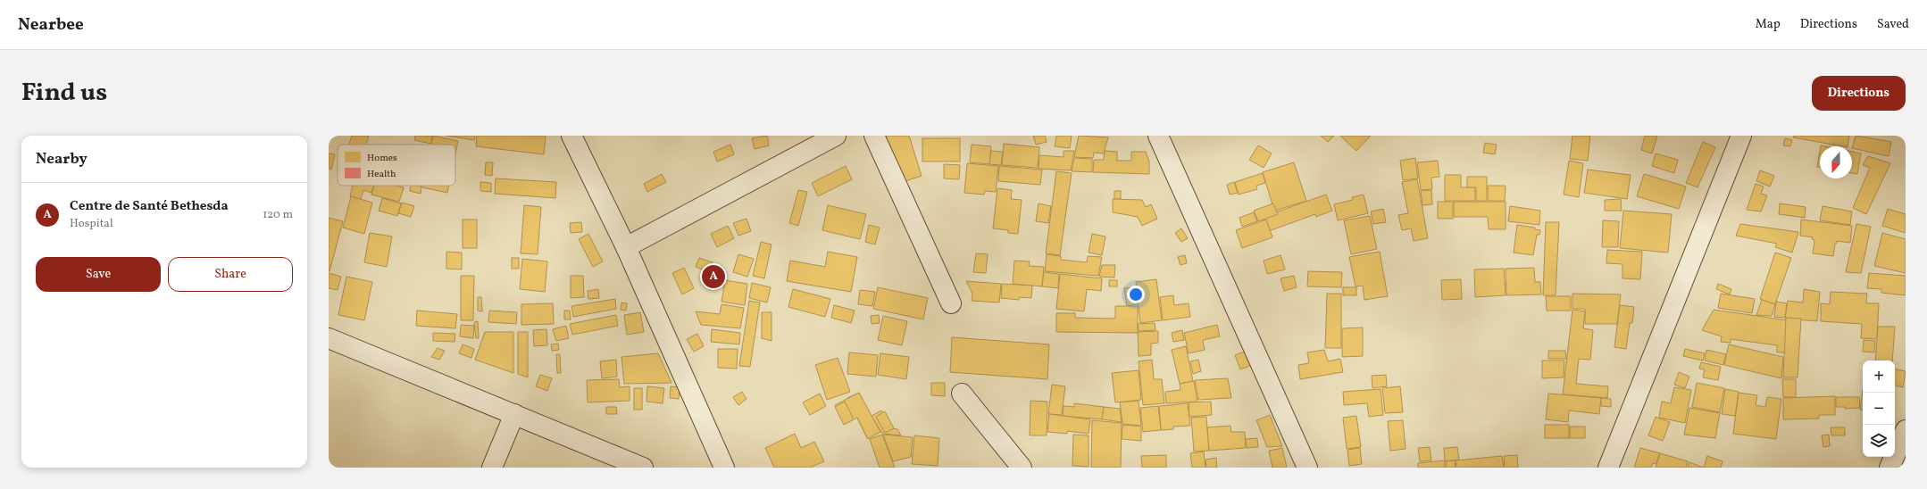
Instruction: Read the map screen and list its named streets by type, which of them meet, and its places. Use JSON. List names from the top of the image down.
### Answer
{
  "legend": ["Homes", "Health"],
  "north": "bottom",
  "page": {
    "header": "Nearbee",
    "nav": ["Map", "Directions", "Saved"],
    "title": "Find us",
    "buttons": [
      "Directions",
      ["Save", "Share"]
    ],
    "heading": "Nearby",
    "list": [
      {
        "mark": "A",
        "name": "Centre de Santé Bethesda",
        "note": "Hospital",
        "value": "120 m"
      }
    ],
    "pins": "A",
    "map_buttons": ["+", "−"]
  }
}
